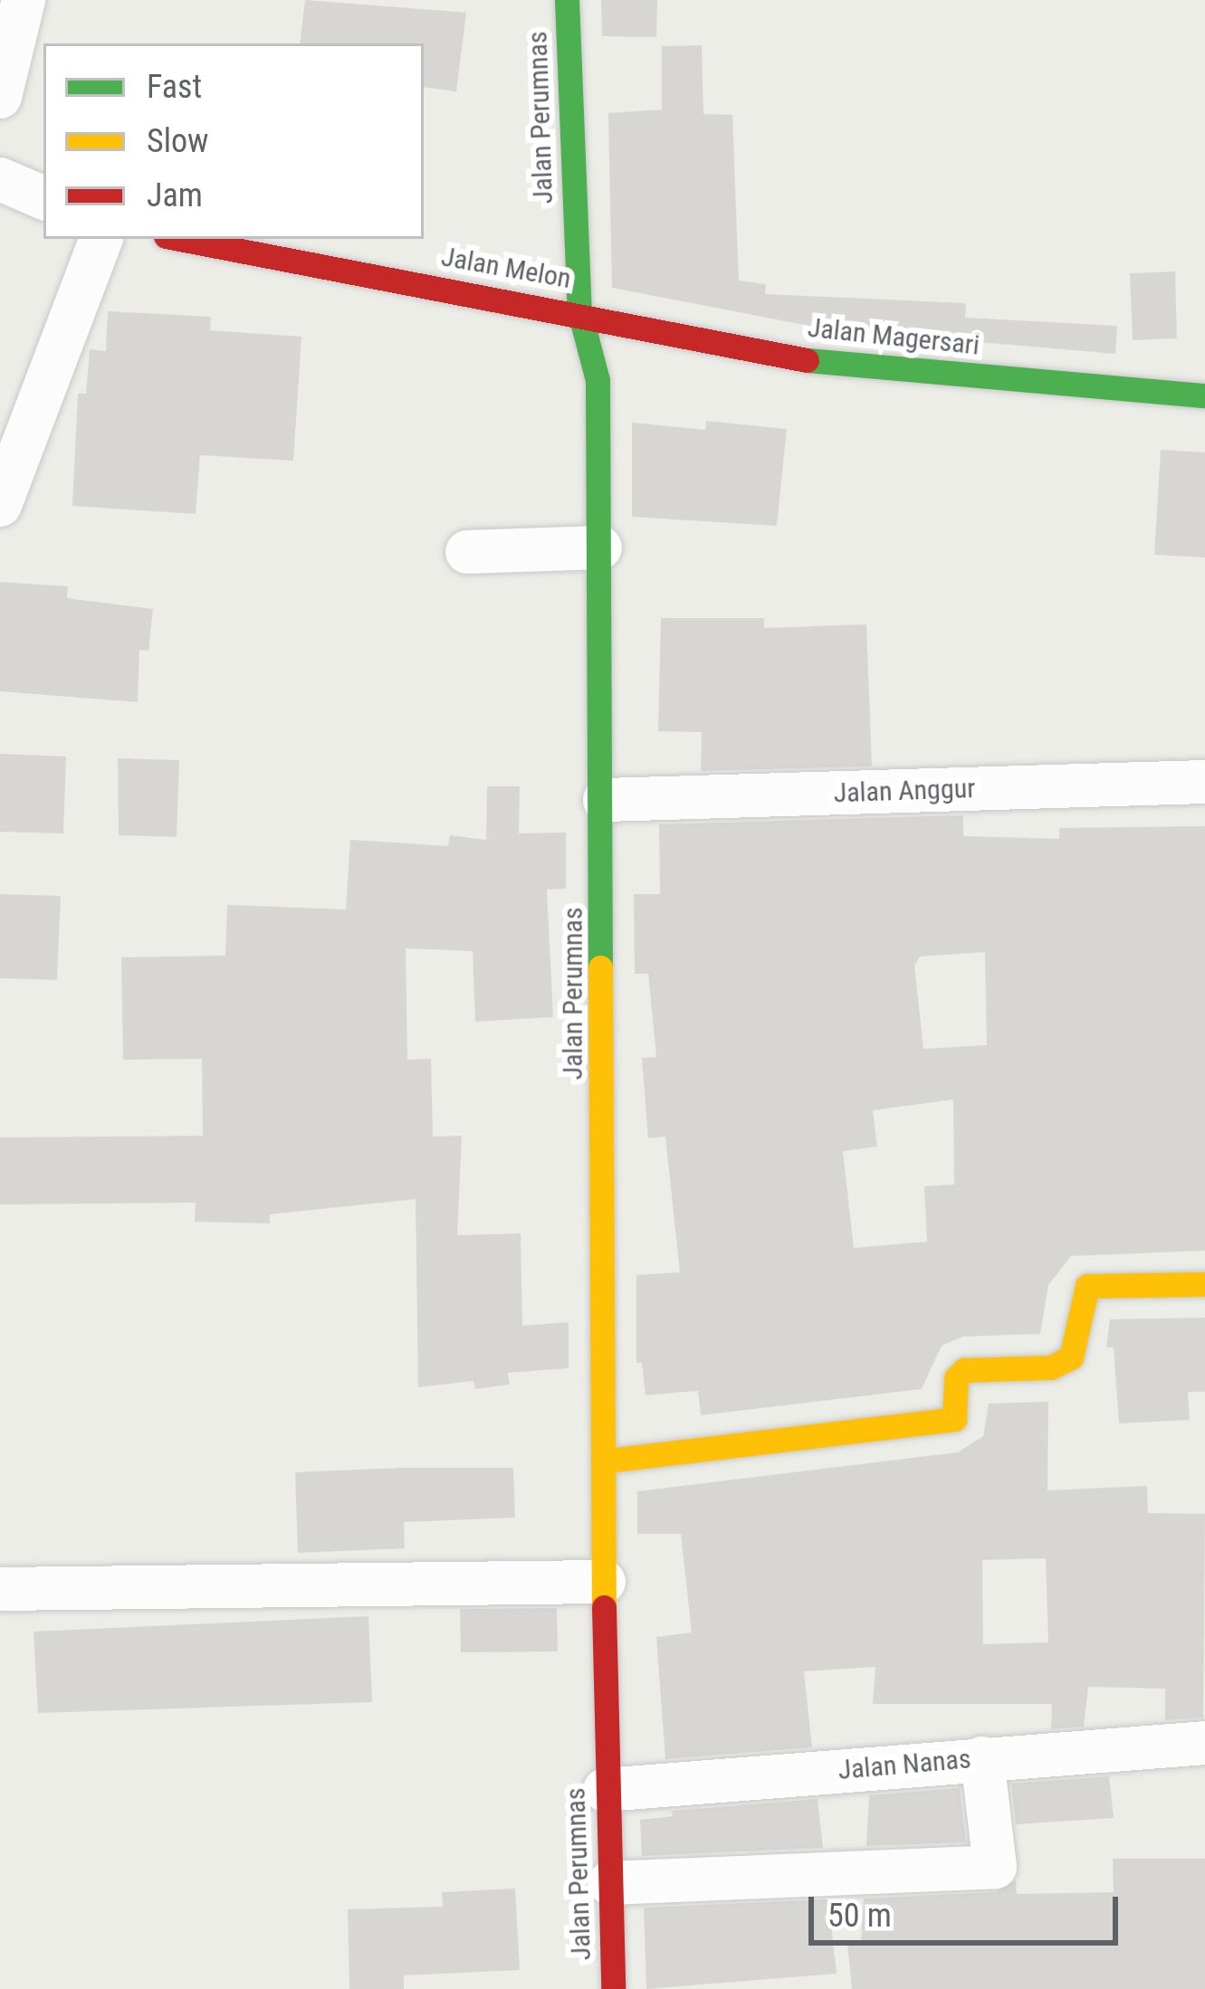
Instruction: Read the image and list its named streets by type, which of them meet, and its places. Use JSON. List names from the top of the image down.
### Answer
{
  "streets": {
    "street": [
      "Jalan Perumnas",
      "Jalan Melon",
      "Jalan Magersari",
      "Jalan Anggur",
      "Jalan Nanas"
    ]
  },
  "crossings": [
    ["Jalan Perumnas", "Jalan Melon"],
    ["Jalan Perumnas", "Jalan Magersari"],
    ["Jalan Perumnas", "Jalan Anggur"],
    ["Jalan Perumnas", "Jalan Nanas"],
    ["Jalan Melon", "Jalan Magersari"]
  ],
  "legend": ["Fast", "Slow", "Jam"],
  "scale_bar": "50 m"
}
